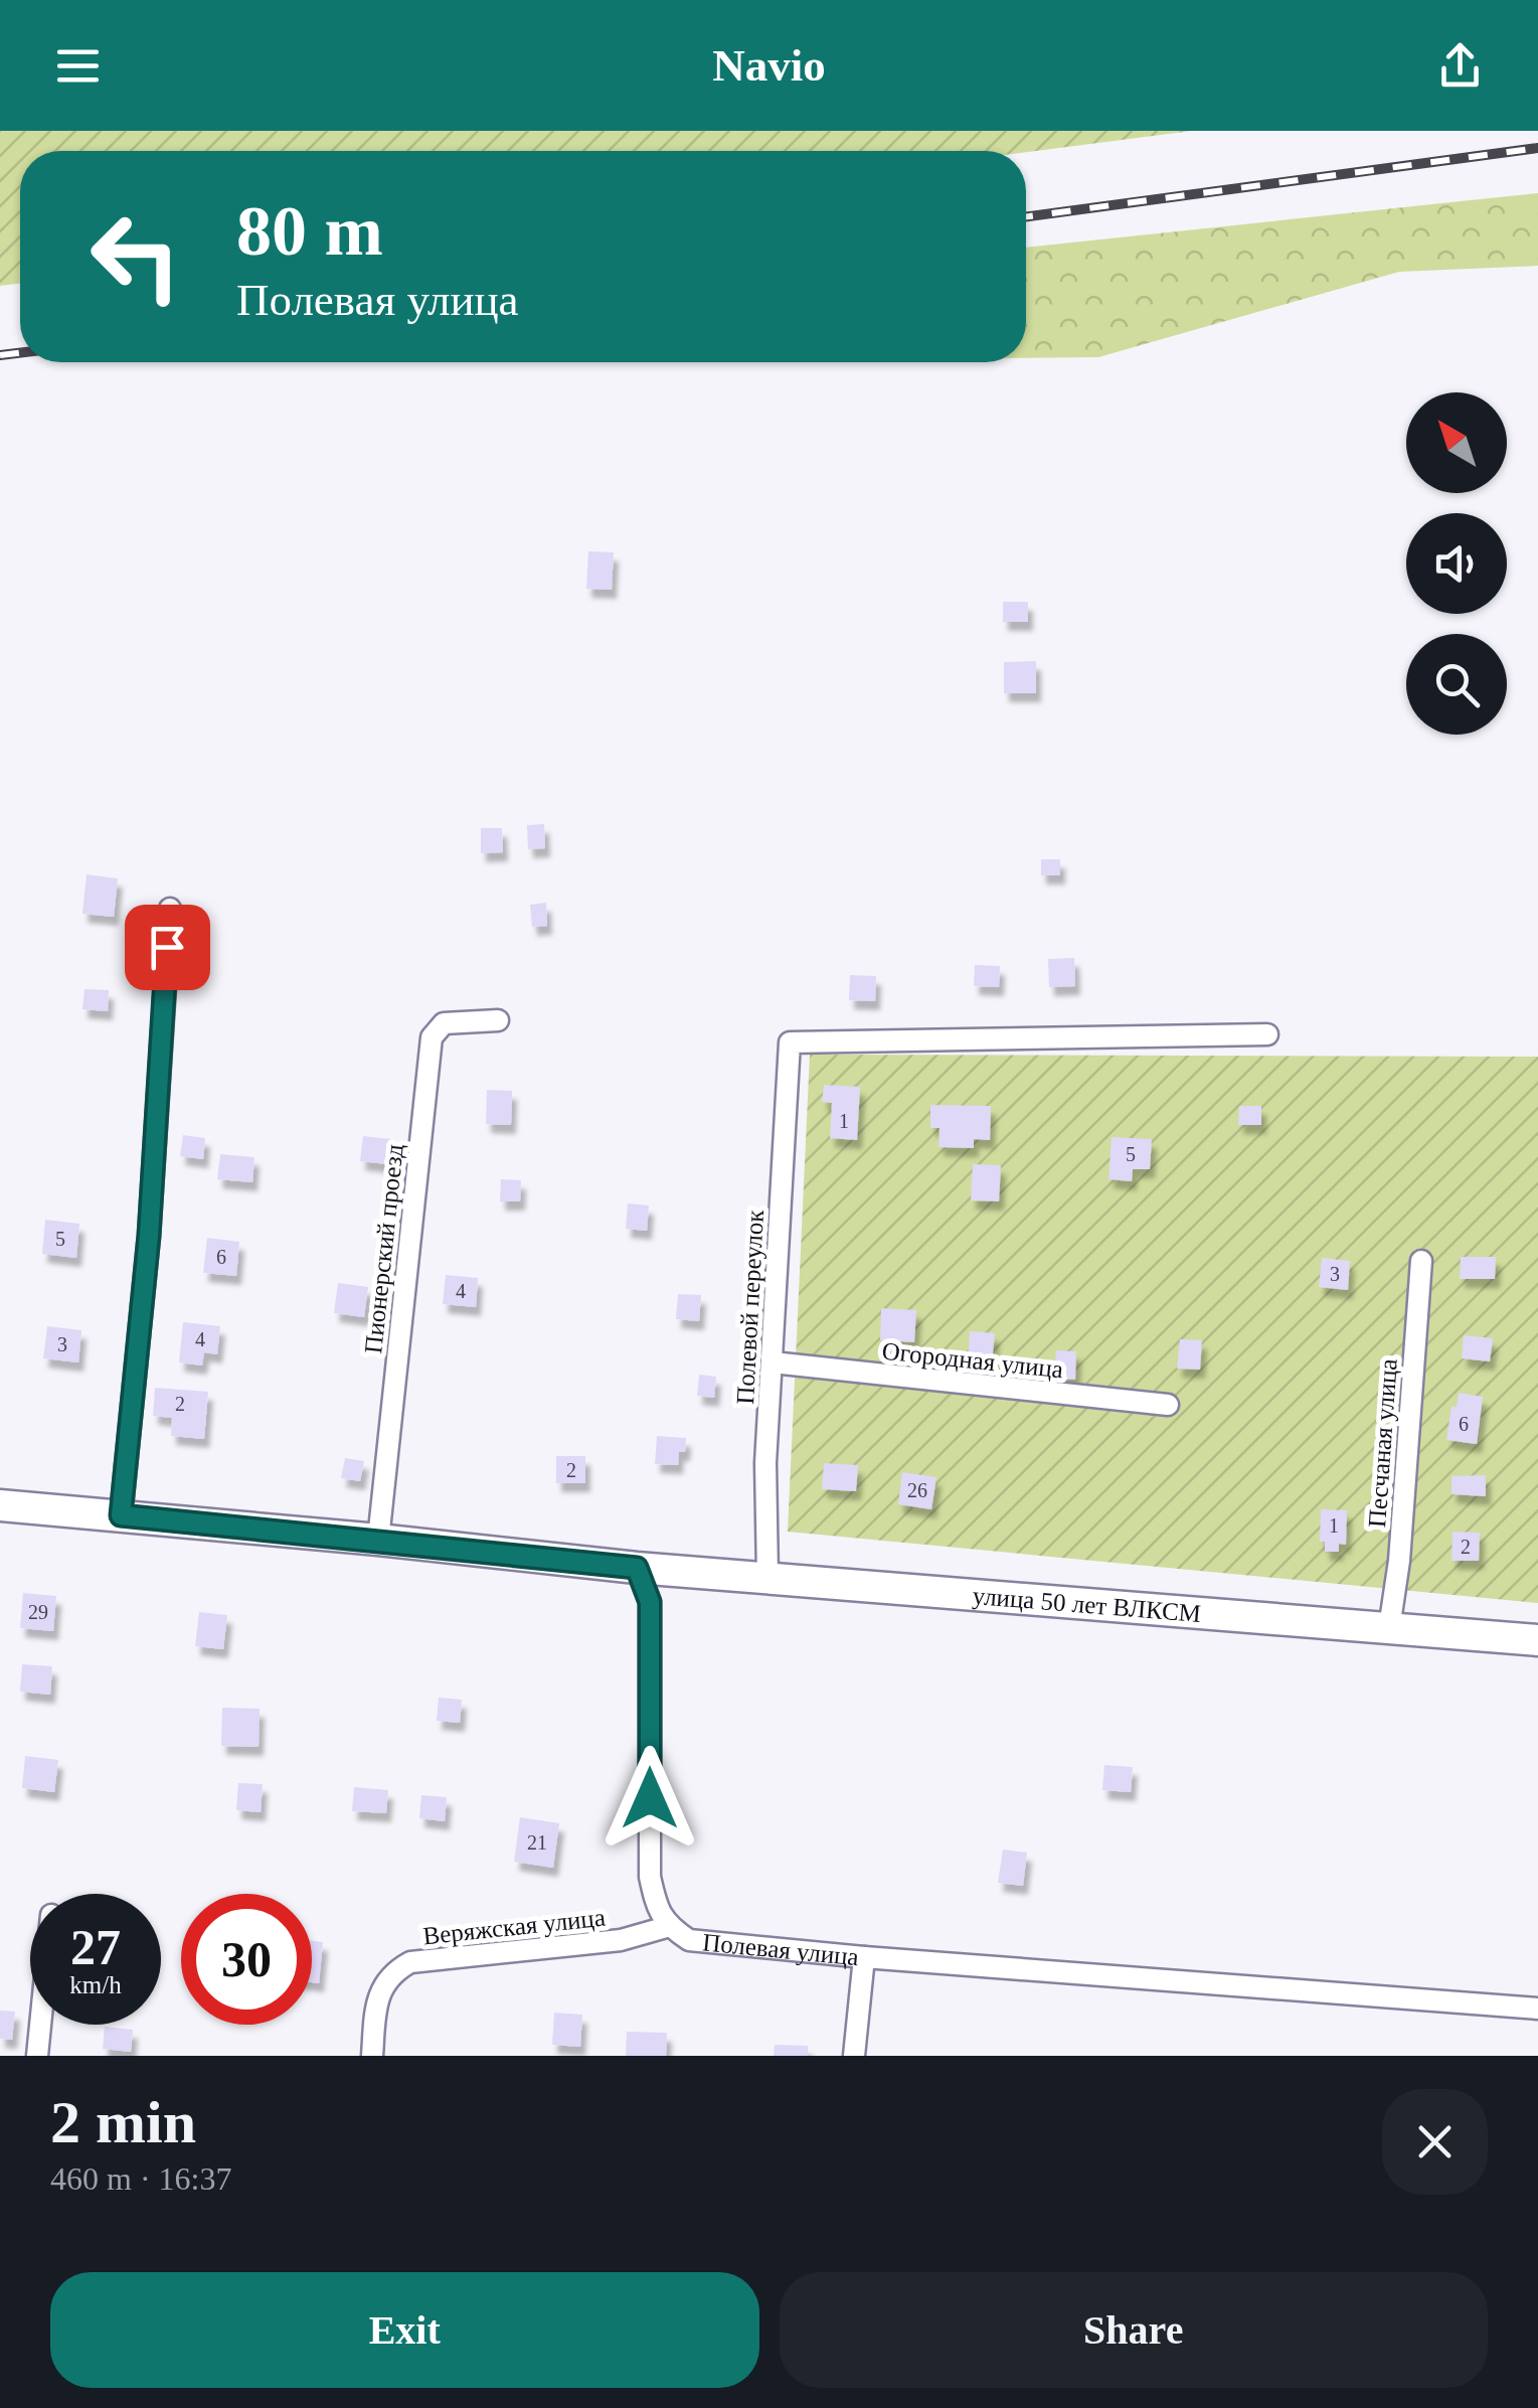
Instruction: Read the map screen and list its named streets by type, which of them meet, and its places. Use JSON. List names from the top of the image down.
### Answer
{
  "streets": {
    "street": [
      "Пионерский проезд",
      "Полевой переулок",
      "Огородная улица",
      "Песчаная улица",
      "улица 50 лет ВЛКСМ",
      "Веряжская улица",
      "Полевая улица"
    ]
  },
  "crossings": [
    ["Полевой переулок", "Огородная улица"],
    ["Полевой переулок", "улица 50 лет ВЛКСМ"],
    ["Песчаная улица", "улица 50 лет ВЛКСМ"],
    ["улица 50 лет ВЛКСМ", "Полевая улица"],
    ["Веряжская улица", "Полевая улица"]
  ],
  "house_numbers": [
    "1",
    "5",
    "5",
    "6",
    "3",
    "4",
    "4",
    "3",
    "2",
    "6",
    "2",
    "26",
    "1",
    "2",
    "29",
    "21"
  ],
  "north": "top left",
  "page": {
    "header": "Navio",
    "turn": ["80 m", "Полевая улица"],
    "speed": "27 km/h",
    "limit": "30",
    "heading": ["2 min", "460 m · 16:37"],
    "buttons": ["Exit", "Share"]
  }
}
